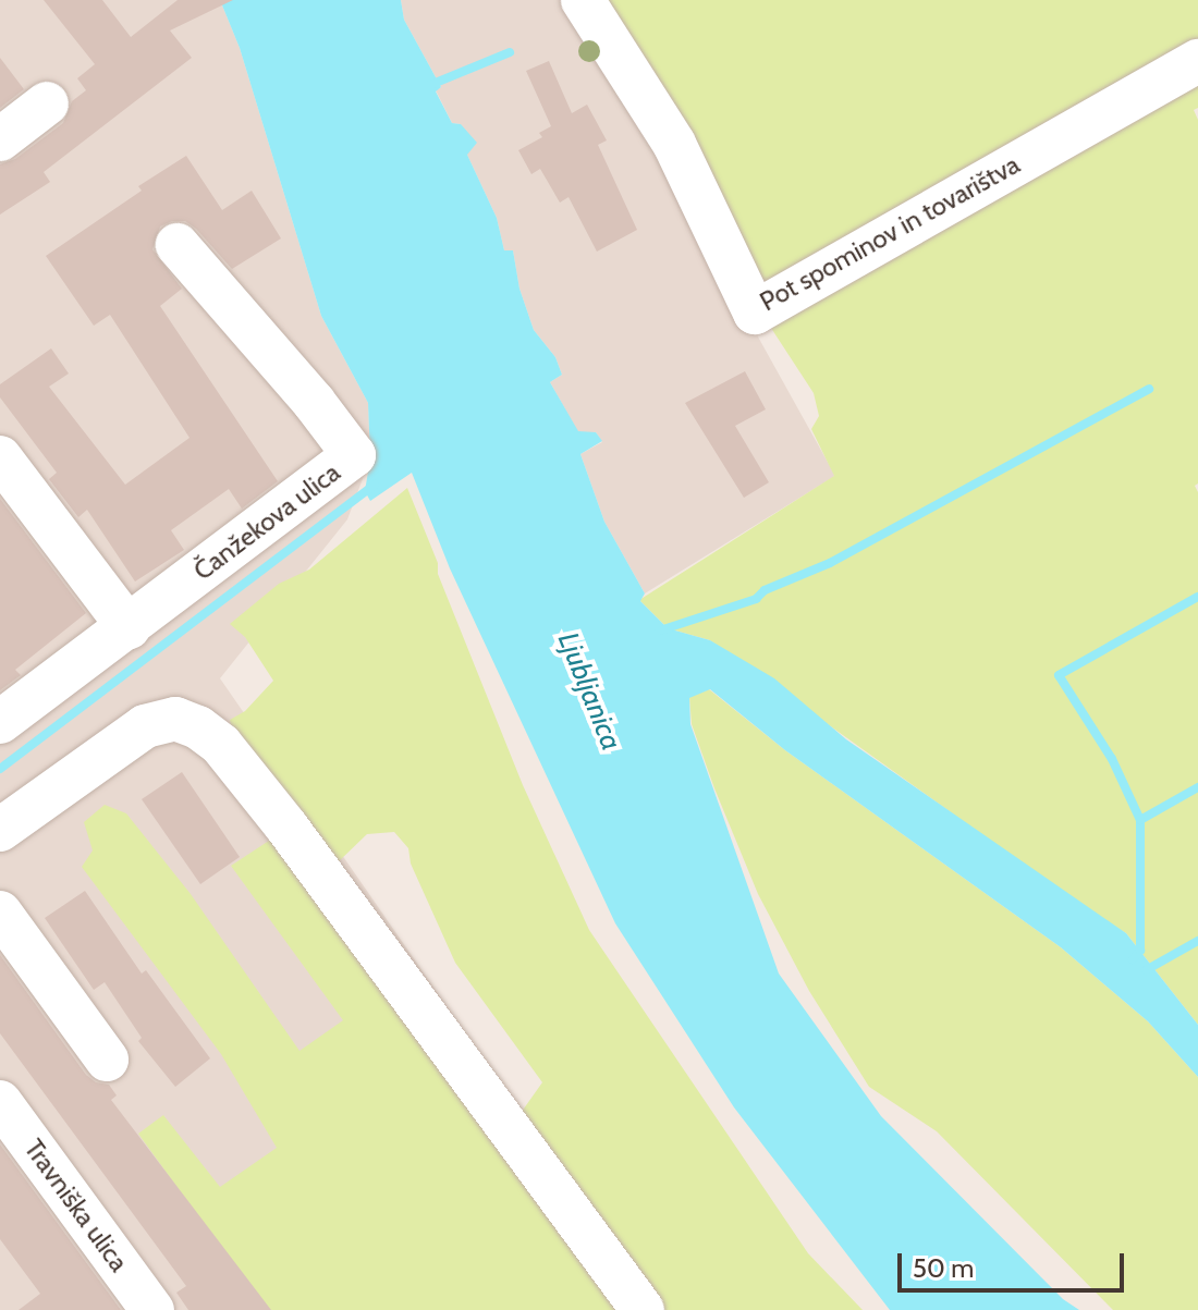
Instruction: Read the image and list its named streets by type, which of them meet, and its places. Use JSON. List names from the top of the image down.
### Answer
{
  "streets": {
    "street": ["Pot spominov in tovarištva", "Čanžekova ulica", "Travniška ulica"]
  },
  "water": ["Ljubljanica"],
  "scale_bar": "50 m"
}
